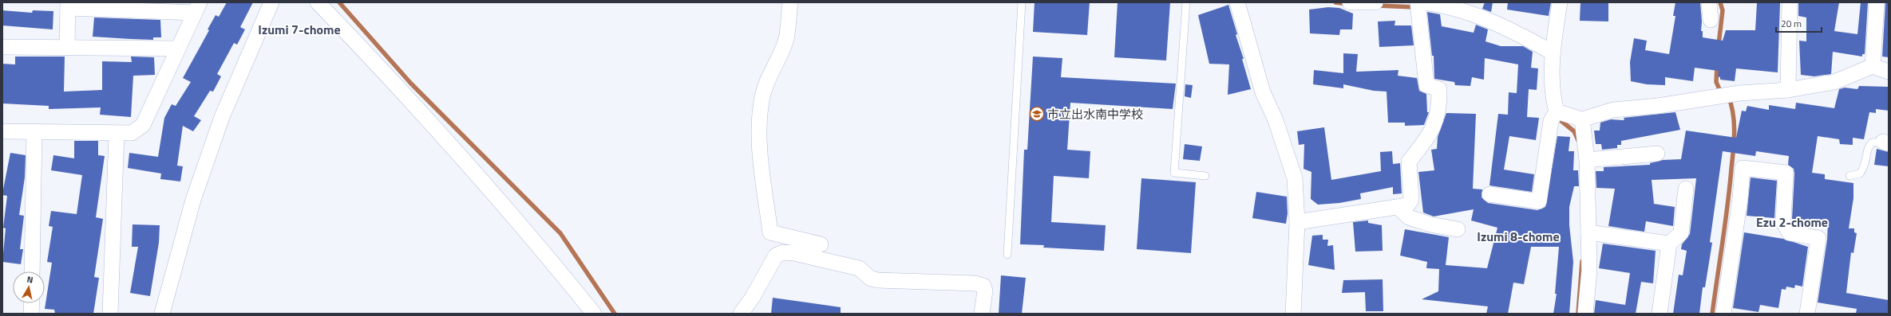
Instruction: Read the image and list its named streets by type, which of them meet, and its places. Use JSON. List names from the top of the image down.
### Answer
{
  "districts": ["Izumi 7-chome", "Ezu 2-chome", "Izumi 8-chome"],
  "places": {
    "school or university": ["市立出水南中学校"]
  },
  "scale_bar": "20 m",
  "north": "top"
}
